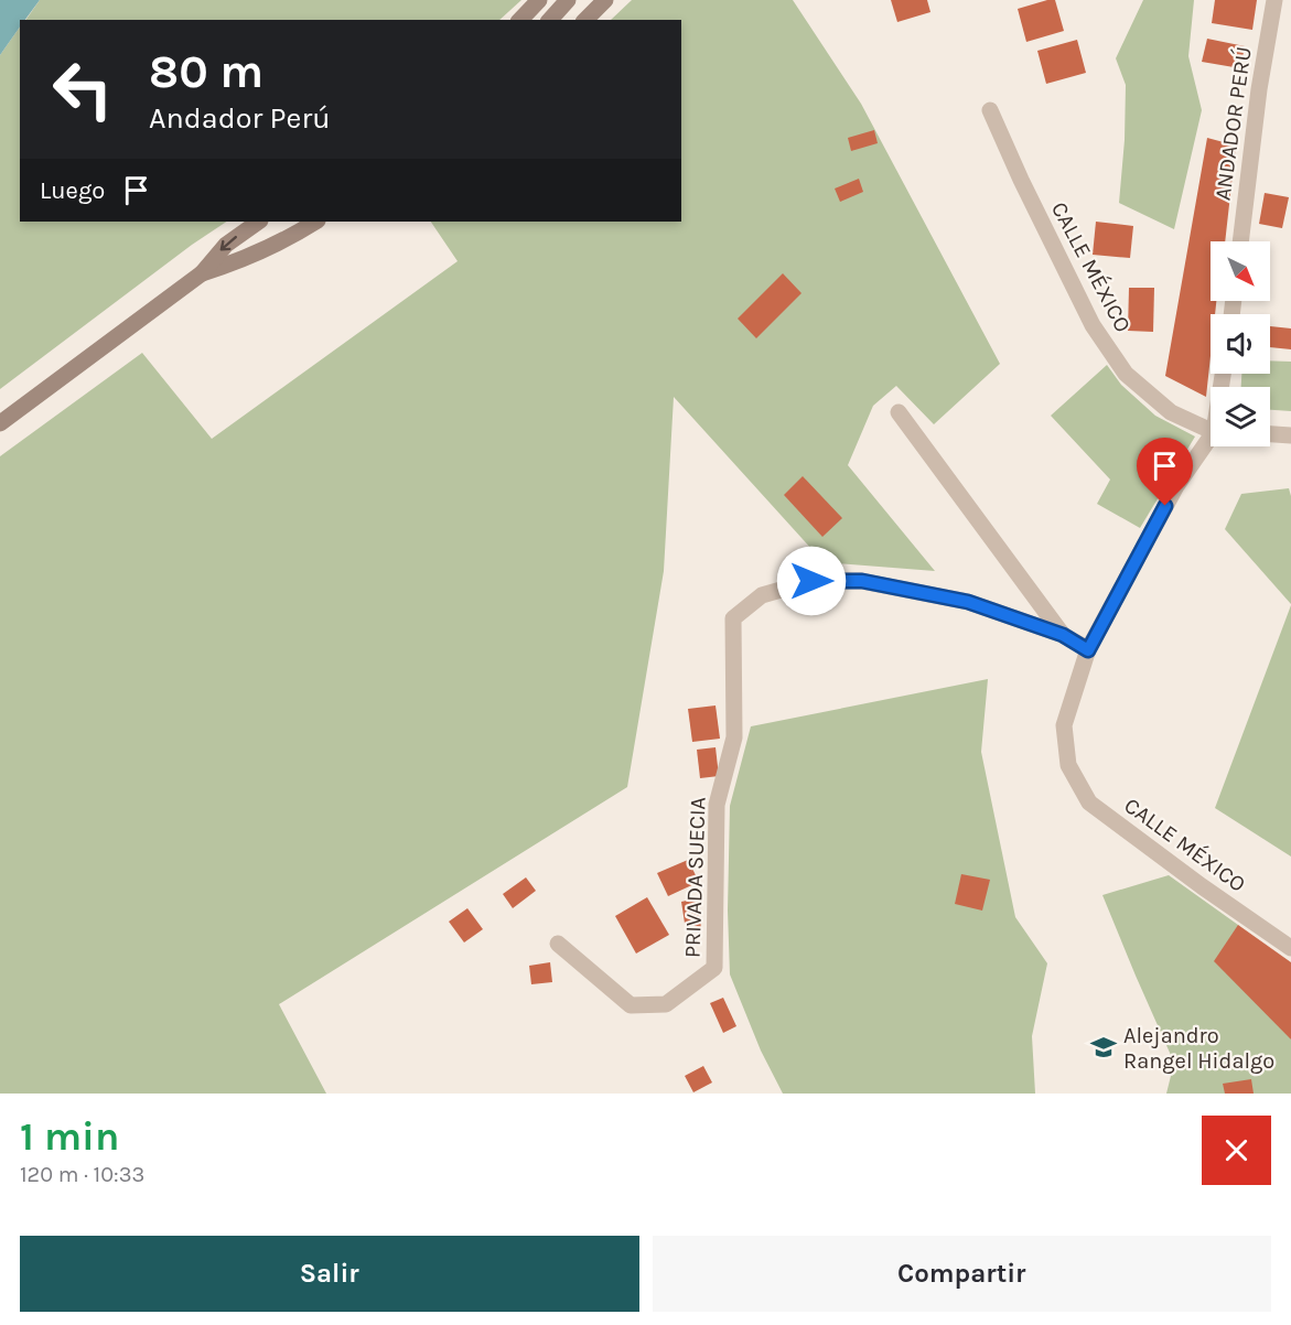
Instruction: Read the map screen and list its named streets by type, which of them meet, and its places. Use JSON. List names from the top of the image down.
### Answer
{
  "streets": {
    "street": ["ANDADOR PERÚ", "CALLE MÉXICO", "PRIVADA SUECIA"]
  },
  "crossings": [
    ["CALLE MÉXICO", "PRIVADA SUECIA"]
  ],
  "places": {
    "school or university": ["Alejandro Rangel Hidalgo"]
  },
  "north": "bottom right",
  "page": {
    "turn": ["80 m", "Andador Perú"],
    "then": "Luego",
    "heading": ["1 min", "120 m · 10:33"],
    "buttons": ["Salir", "Compartir"]
  }
}
